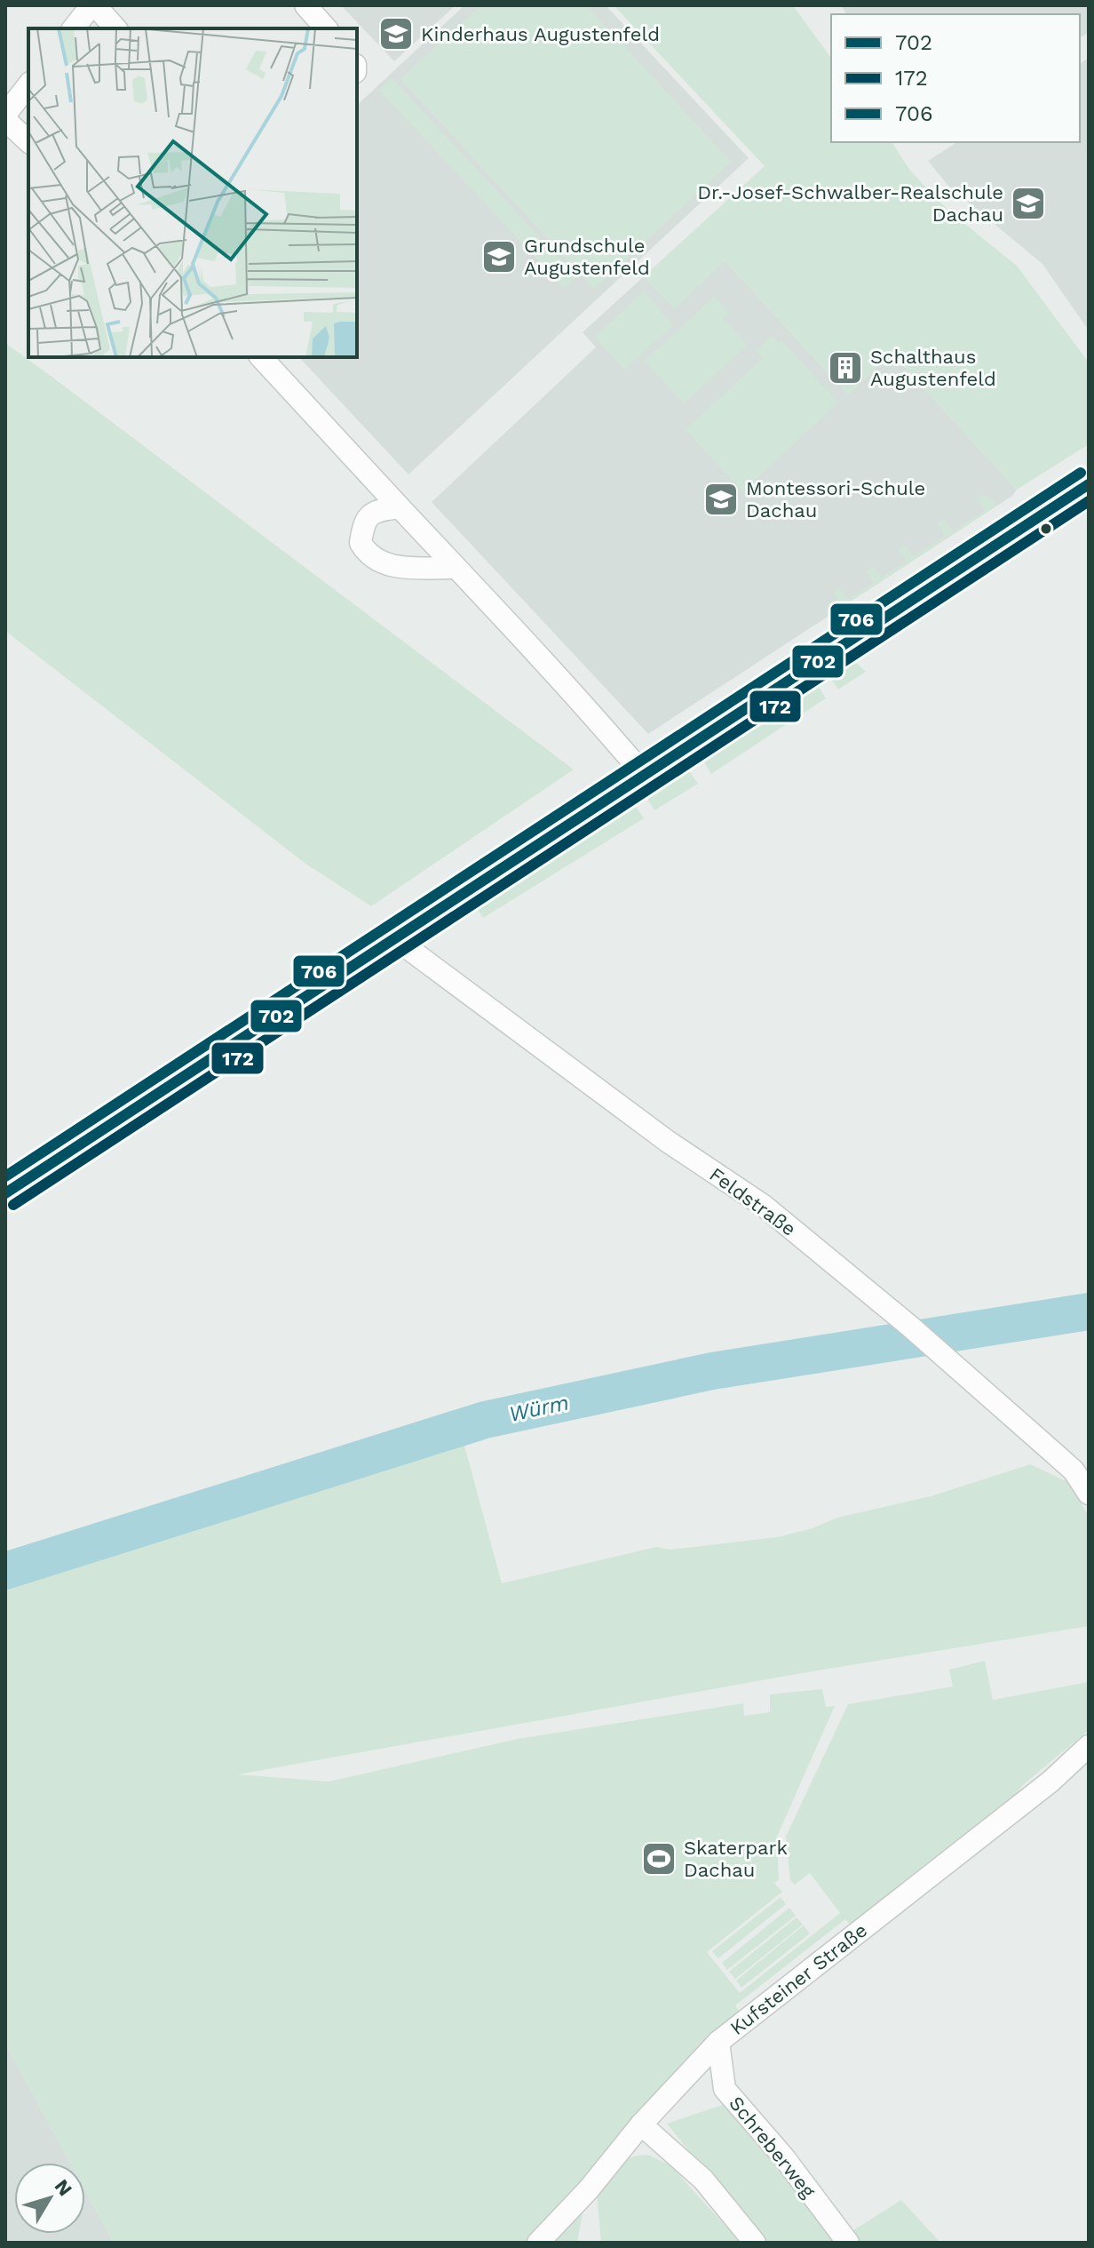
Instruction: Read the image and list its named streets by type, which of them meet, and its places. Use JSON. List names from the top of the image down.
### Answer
{
  "streets": {
    "street": ["Feldstraße", "Kufsteiner Straße", "Schreberweg"]
  },
  "crossings": [
    ["Kufsteiner Straße", "Schreberweg"]
  ],
  "water": ["Würm"],
  "places": {
    "school or university": [
      "Kinderhaus Augustenfeld",
      "Dr.-Josef-Schwalber-Realschule Dachau",
      "Grundschule Augustenfeld",
      "Montessori-Schule Dachau"
    ],
    "building": ["Schalthaus Augustenfeld"],
    "sports": ["Skaterpark Dachau"]
  },
  "lines": ["transit line 706", "transit line 702", "transit line 172"],
  "legend": ["702", "172", "706"],
  "north": "top right"
}
